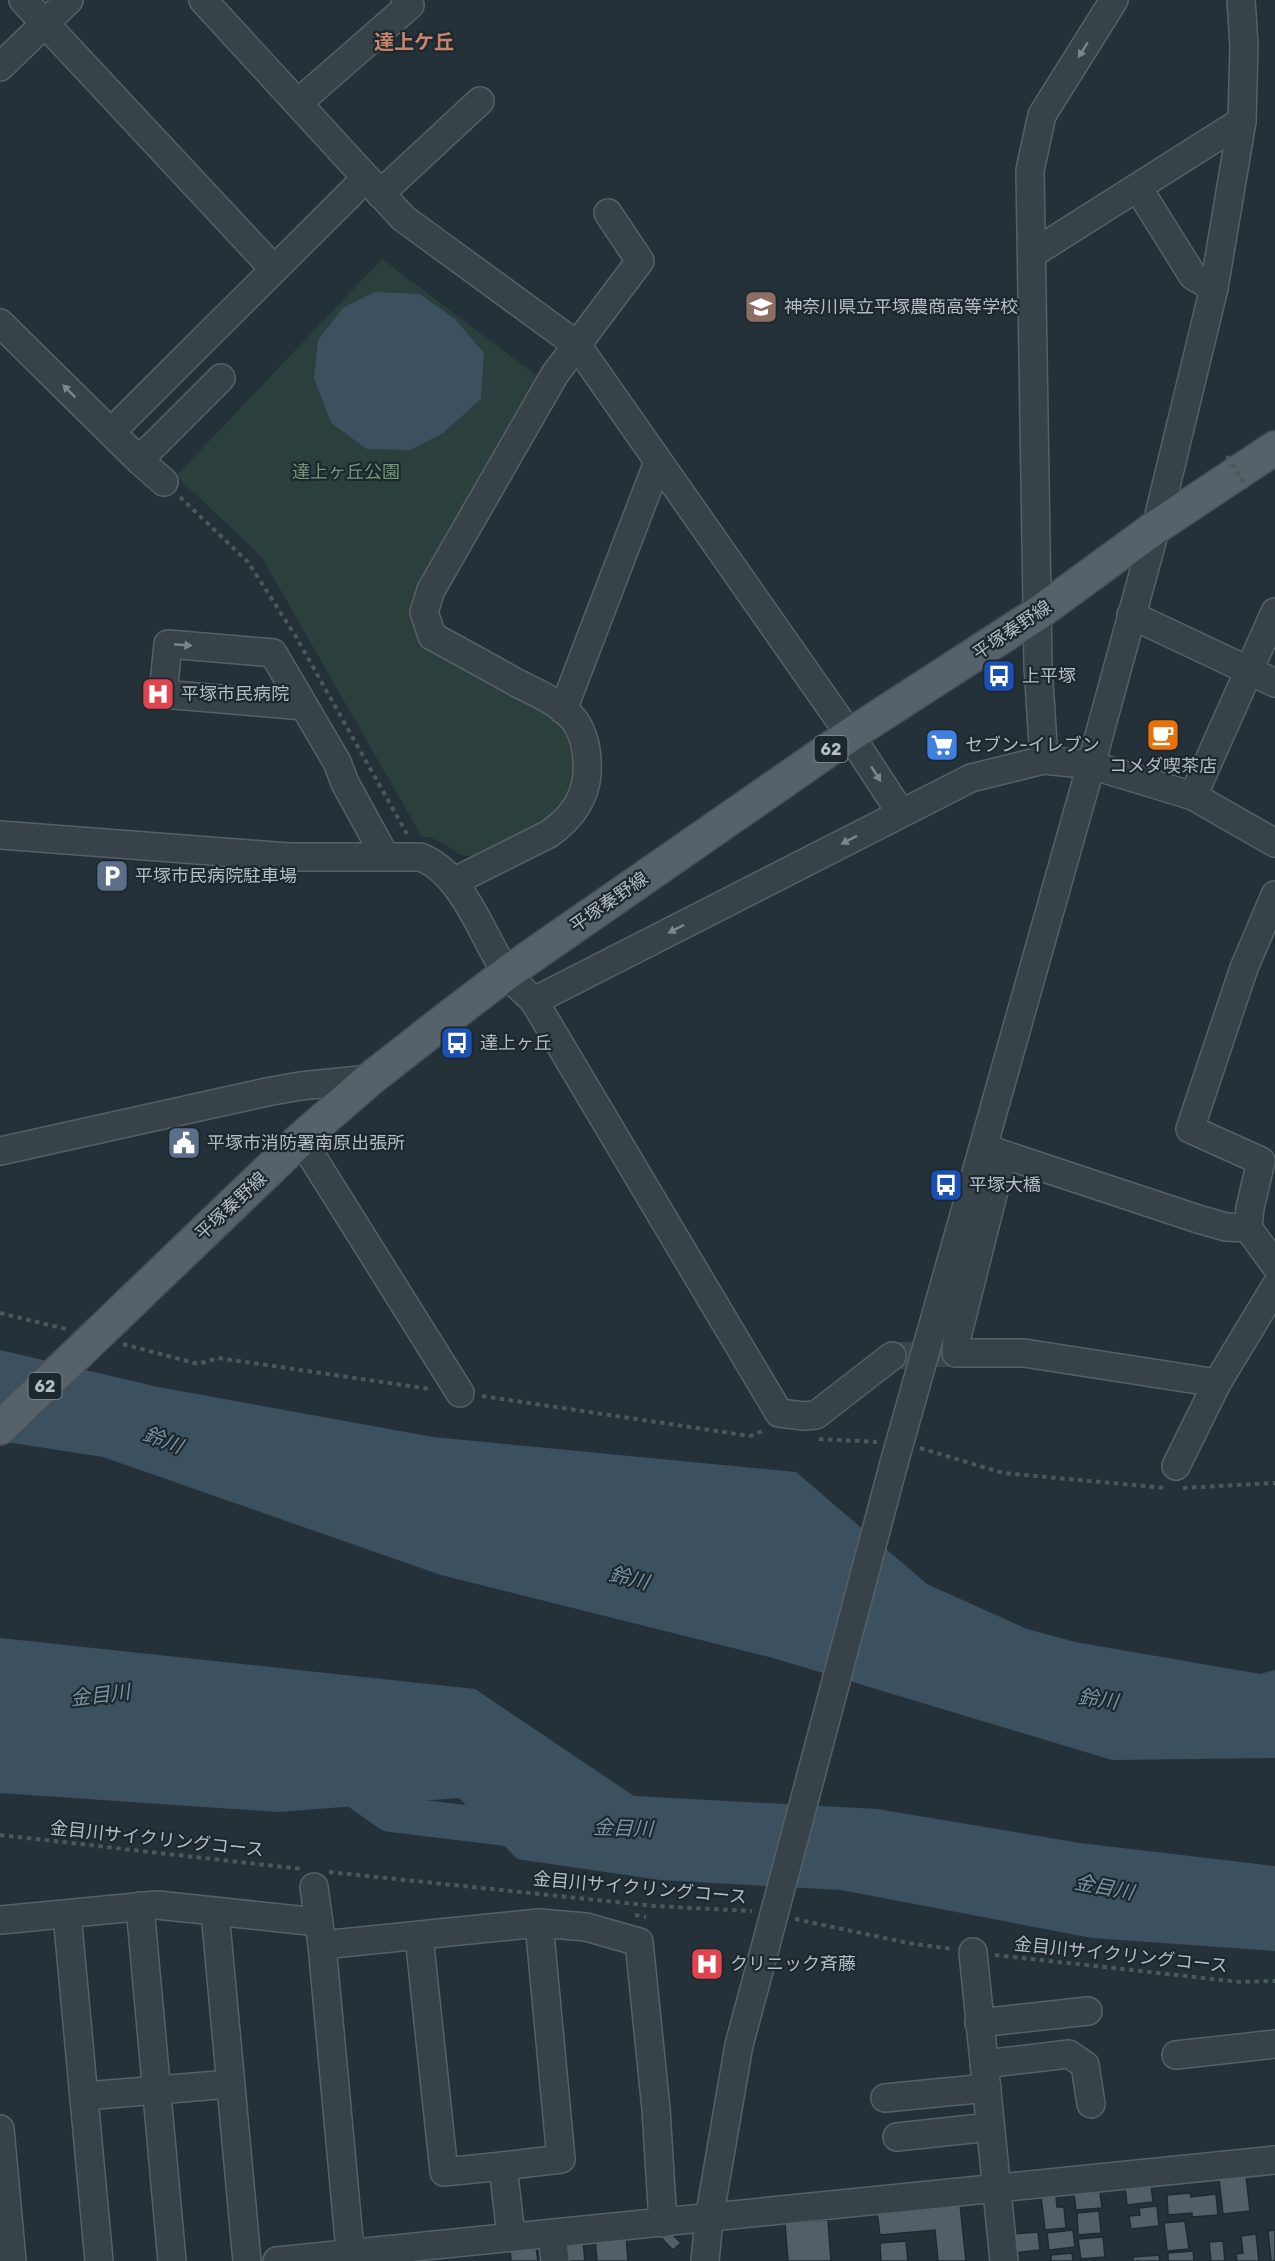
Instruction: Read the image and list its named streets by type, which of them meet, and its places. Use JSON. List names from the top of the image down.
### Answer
{
  "streets": {
    "main road": ["平塚秦野線", "62"],
    "path": ["金目川サイクリングコース"]
  },
  "districts": ["達上ケ丘"],
  "water": ["鈴川", "金目川"],
  "parks": ["達上ヶ丘公園"],
  "places": {
    "school or university": ["神奈川県立平塚農商高等学校"],
    "bus stop": ["上平塚", "達上ヶ丘", "平塚大橋"],
    "hospital": ["平塚市民病院", "クリニック斉藤"],
    "cafe": ["コメダ喫茶店"],
    "supermarket": ["セブン-イレブン"],
    "parking": ["平塚市民病院駐車場"],
    "public building": ["平塚市消防署南原出張所"]
  }
}
